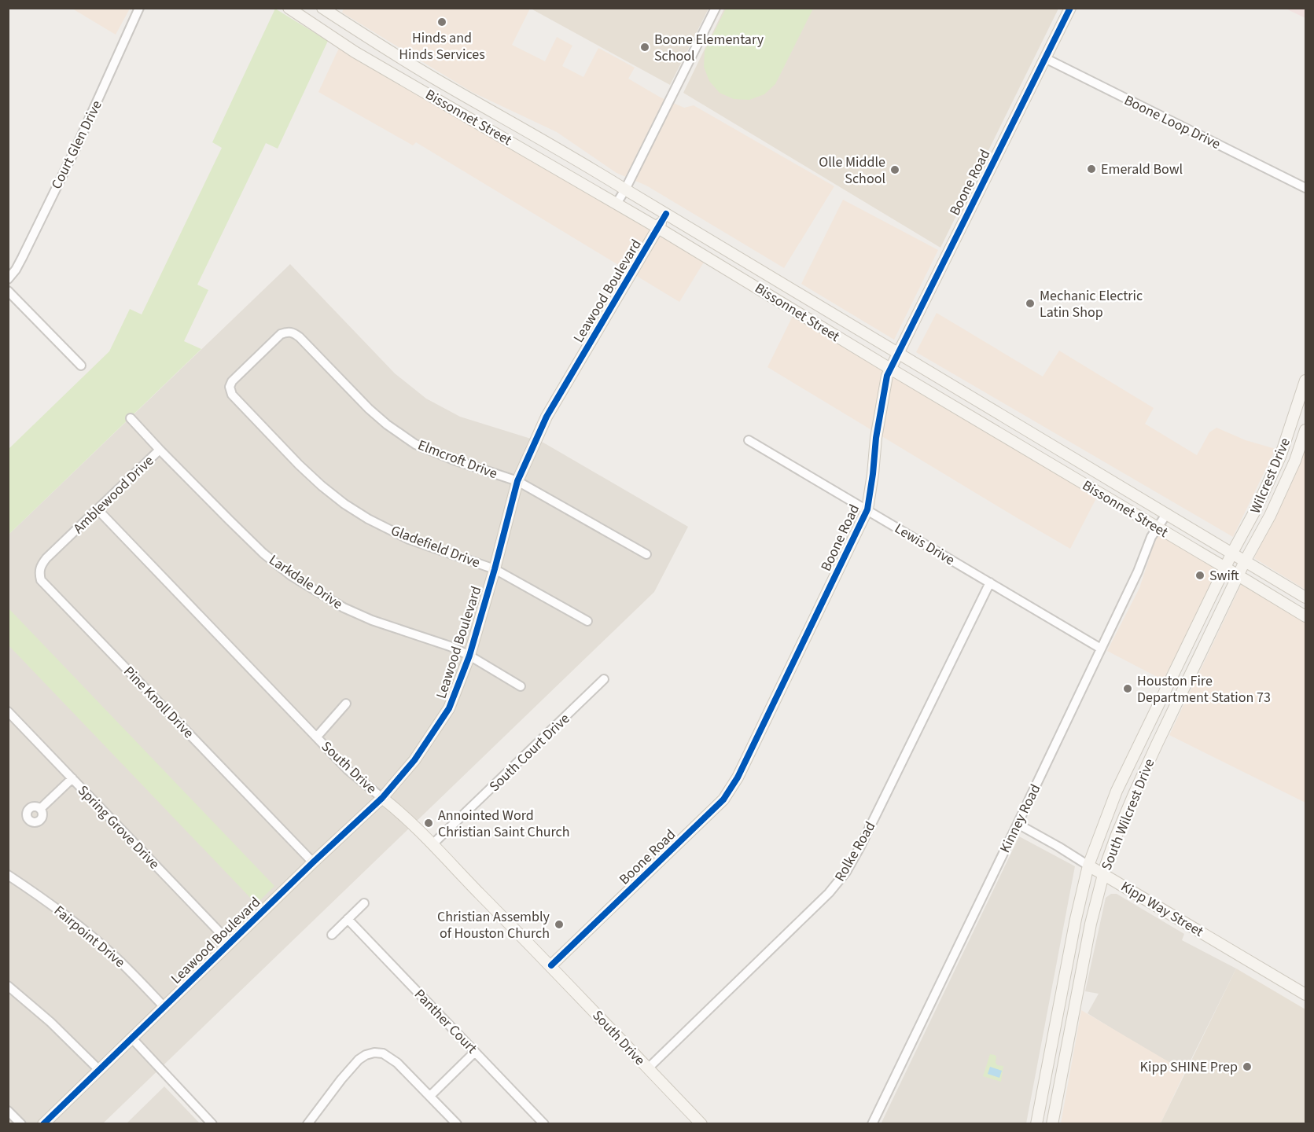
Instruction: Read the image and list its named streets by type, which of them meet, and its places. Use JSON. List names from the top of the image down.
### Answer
{
  "streets": {
    "main road": [
      "Bissonnet Street",
      "Boone Road",
      "Leawood Boulevard",
      "Wilcrest Drive",
      "South Drive",
      "South Wilcrest Drive",
      "Kipp Way Street"
    ],
    "street": [
      "Boone Loop Drive",
      "Court Glen Drive",
      "Elmcroft Drive",
      "Amblewood Drive",
      "Lewis Drive",
      "Gladefield Drive",
      "Larkdale Drive",
      "Pine Knoll Drive",
      "South Court Drive",
      "Kinney Road",
      "Spring Grove Drive",
      "Rolke Road",
      "Fairpoint Drive",
      "Panther Court"
    ]
  },
  "crossings": [
    ["Bissonnet Street", "Boone Road"],
    ["Bissonnet Street", "Leawood Boulevard"],
    ["Bissonnet Street", "Wilcrest Drive"],
    ["Bissonnet Street", "South Wilcrest Drive"],
    ["Bissonnet Street", "Kinney Road"],
    ["Boone Loop Drive", "Boone Road"],
    ["Boone Road", "Lewis Drive"],
    ["Boone Road", "South Drive"],
    ["Leawood Boulevard", "Elmcroft Drive"],
    ["Leawood Boulevard", "Gladefield Drive"],
    ["Leawood Boulevard", "Larkdale Drive"],
    ["Leawood Boulevard", "Pine Knoll Drive"],
    ["Leawood Boulevard", "South Drive"],
    ["Leawood Boulevard", "Spring Grove Drive"],
    ["Leawood Boulevard", "Fairpoint Drive"],
    ["Elmcroft Drive", "Gladefield Drive"],
    ["Wilcrest Drive", "South Wilcrest Drive"],
    ["Amblewood Drive", "Larkdale Drive"],
    ["Amblewood Drive", "Pine Knoll Drive"],
    ["Amblewood Drive", "South Drive"],
    ["Lewis Drive", "Kinney Road"],
    ["Lewis Drive", "Rolke Road"],
    ["South Court Drive", "South Drive"],
    ["South Drive", "Rolke Road"],
    ["South Wilcrest Drive", "Kipp Way Street"],
    ["Kinney Road", "Kipp Way Street"]
  ],
  "places": [
    "Hinds and Hinds Services",
    "Boone Elementary School",
    "Emerald Bowl",
    "Olle Middle School",
    "Mechanic Electric Latin Shop",
    "Swift",
    "Houston Fire Department Station 73",
    "Annointed Word Christian Saint Church",
    "Christian Assembly of Houston Church",
    "Kipp SHINE Prep"
  ]
}
